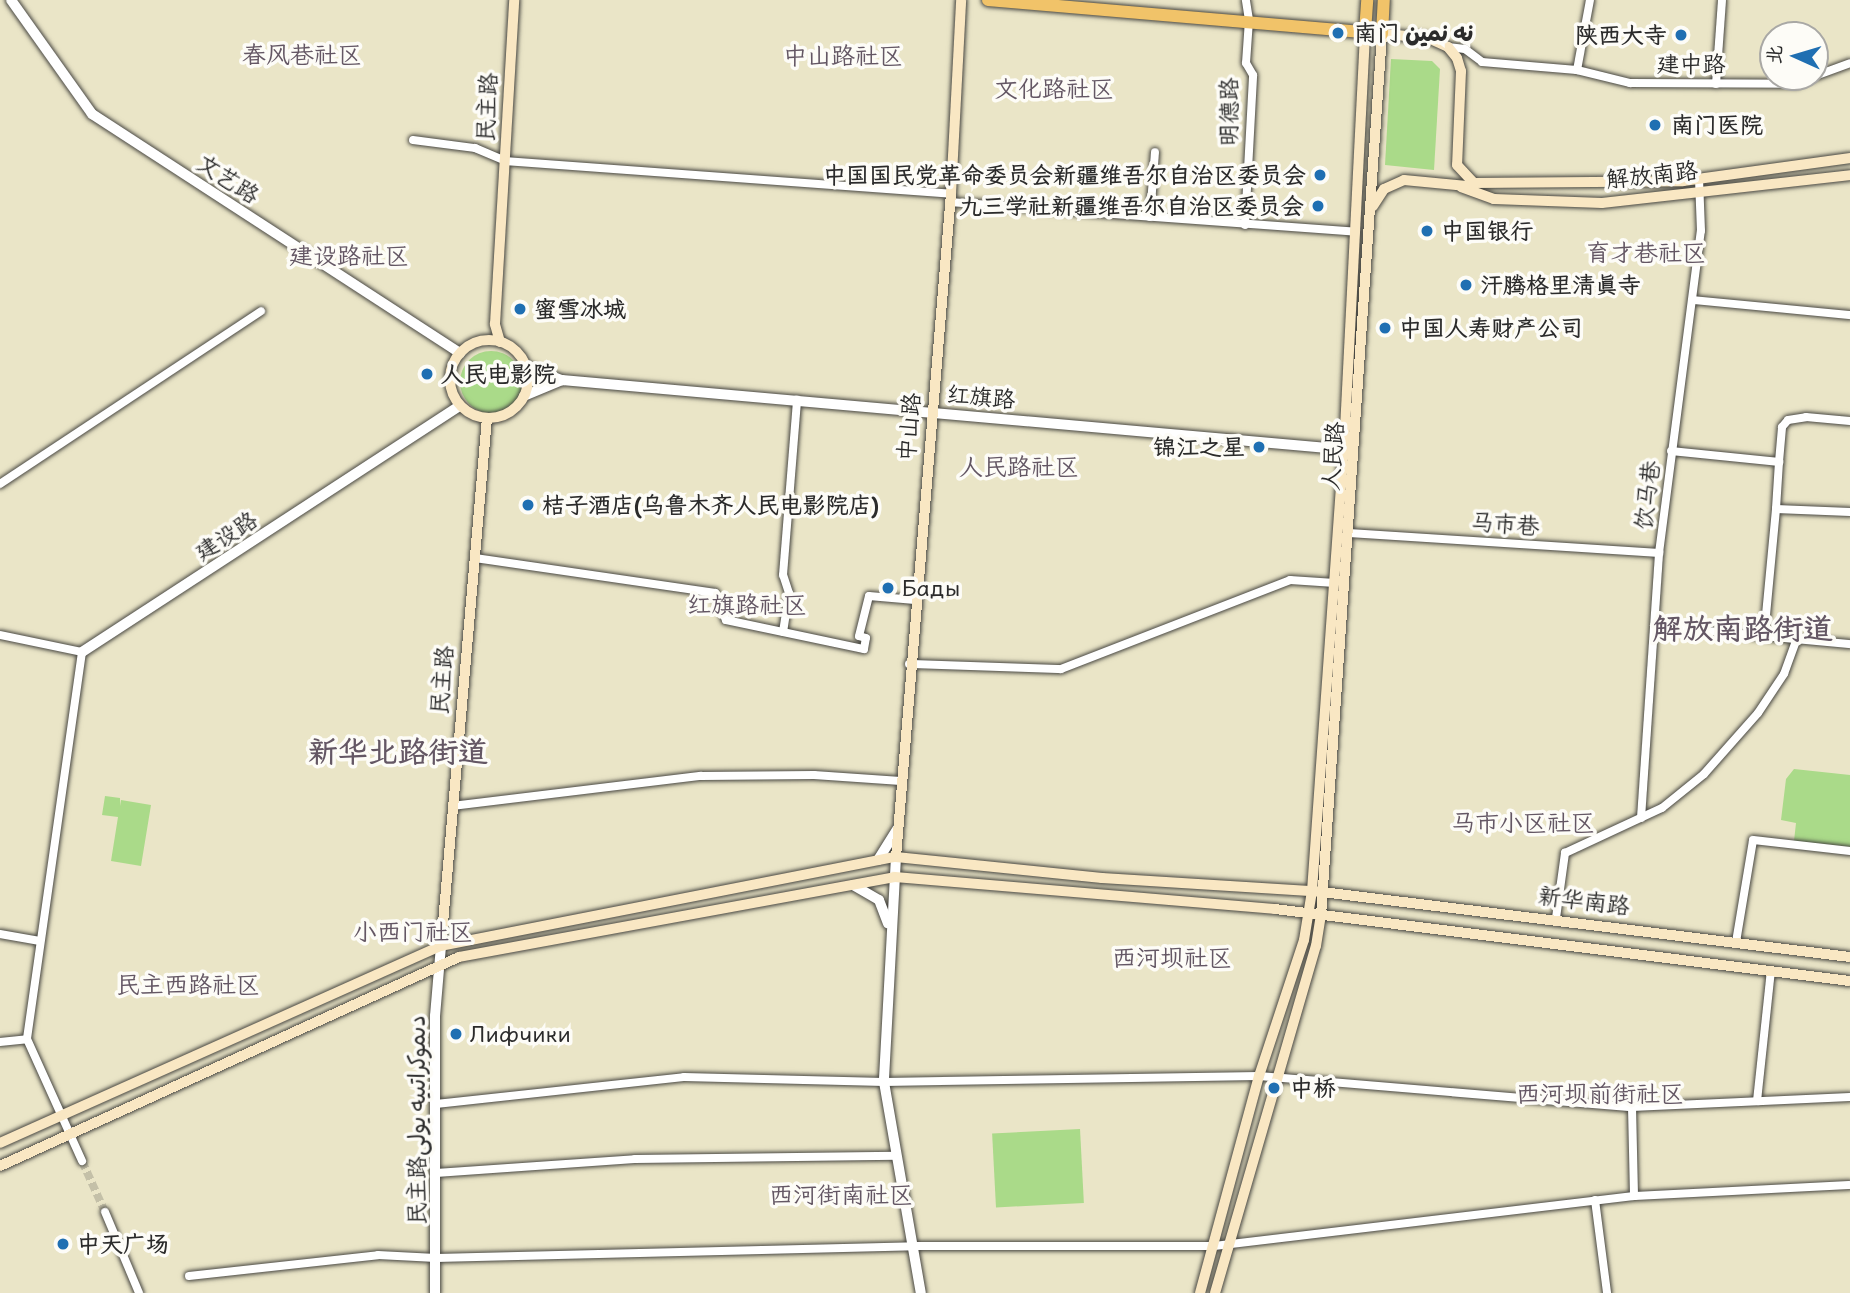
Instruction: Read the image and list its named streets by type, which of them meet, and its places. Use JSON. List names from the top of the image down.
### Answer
{
  "streets": {
    "main road": [
      "民主路",
      "解放南路",
      "中山路",
      "人民路",
      "新华南路"
    ],
    "street": [
      "建中路",
      "明德路",
      "文艺路",
      "红旗路",
      "饮马巷",
      "马市巷",
      "建设路",
      "民主路دىموكراتىيە يولى"
    ]
  },
  "crossings": [
    ["民主路", "文艺路"],
    ["民主路", "建设路"],
    ["民主路", "新华南路"],
    ["民主路", "民主路دىموكراتىيە يولى"],
    ["解放南路", "人民路"],
    ["解放南路", "饮马巷"],
    ["文艺路", "建设路"],
    ["红旗路", "中山路"],
    ["红旗路", "人民路"],
    ["中山路", "新华南路"],
    ["人民路", "马市巷"],
    ["人民路", "新华南路"],
    ["饮马巷", "马市巷"],
    ["新华南路", "民主路دىموكراتىيە يولى"]
  ],
  "districts": [
    "春风巷社区",
    "中山路社区",
    "文化路社区",
    "育才巷社区",
    "建设路社区",
    "人民路社区",
    "红旗路社区",
    "解放南路街道",
    "新华北路街道",
    "马市小区社区",
    "小西门社区",
    "西河坝社区",
    "民主西路社区",
    "西河坝前街社区",
    "西河街南社区"
  ],
  "places": [
    "南门 نە نمين",
    "陕西大寺",
    "南门医院",
    "中国国民党革命委员会新疆维吾尔自治区委员会",
    "九三学社新疆维吾尔自治区委员会",
    "中国银行",
    "汗腾格里清真寺",
    "蜜雪冰城",
    "中国人寿财产公司",
    "人民电影院",
    "锦江之星",
    "桔子酒店(乌鲁木齐人民电影院店)",
    "Бады",
    "Лифчики",
    "中桥",
    "中天广场"
  ],
  "north": "left"
}
